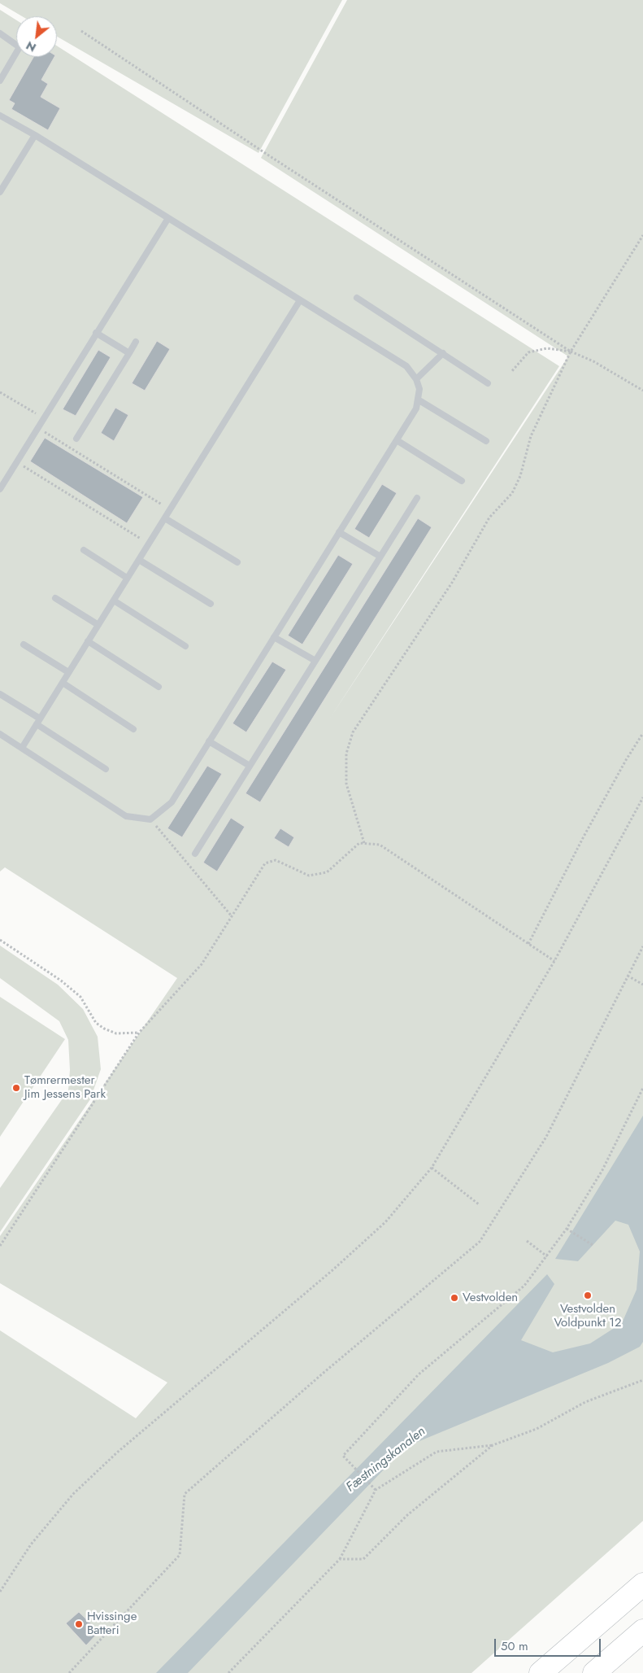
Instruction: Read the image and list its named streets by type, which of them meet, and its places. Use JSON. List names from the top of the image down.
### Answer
{
  "water": ["Fæstningskanalen"],
  "places": [
    "Tømrermester Jim Jessens Park",
    "Vestvolden Voldpunkt 12",
    "Vestvolden",
    "Hvissinge Batteri"
  ],
  "scale_bar": "50 m",
  "north": "bottom left"
}
